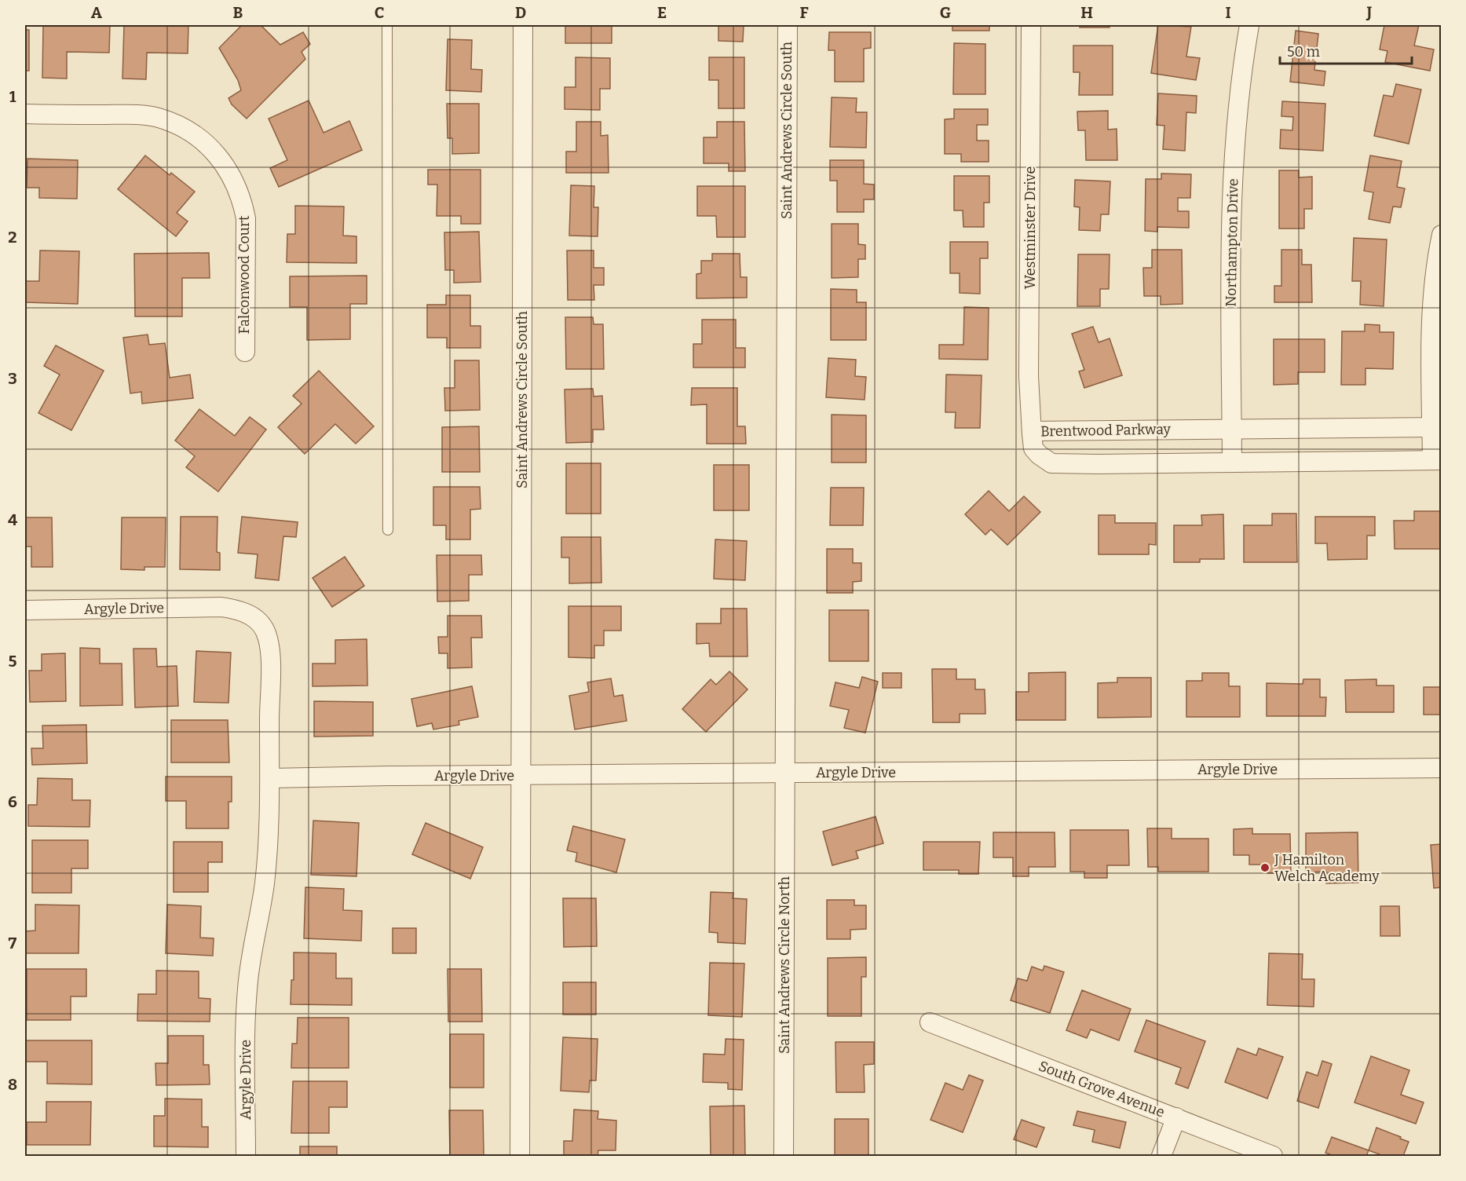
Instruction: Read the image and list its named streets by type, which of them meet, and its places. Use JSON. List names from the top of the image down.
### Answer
{
  "streets": {
    "street": [
      "Saint Andrews Circle South",
      "Westminster Drive",
      "Northampton Drive",
      "Falconwood Court",
      "Brentwood Parkway",
      "Argyle Drive",
      "Saint Andrews Circle North",
      "South Grove Avenue"
    ]
  },
  "crossings": [
    ["Saint Andrews Circle South", "Argyle Drive"],
    ["Saint Andrews Circle South", "Saint Andrews Circle North"],
    ["Westminster Drive", "Brentwood Parkway"],
    ["Northampton Drive", "Brentwood Parkway"],
    ["Argyle Drive", "Saint Andrews Circle North"]
  ],
  "places": ["J Hamilton Welch Academy"],
  "scale_bar": "50 m",
  "grid": {
    "columns": [
      "A",
      "B",
      "C",
      "D",
      "E",
      "F",
      "G",
      "H",
      "I",
      "J"
    ],
    "rows": [
      "1",
      "2",
      "3",
      "4",
      "5",
      "6",
      "7",
      "8"
    ]
  }
}
